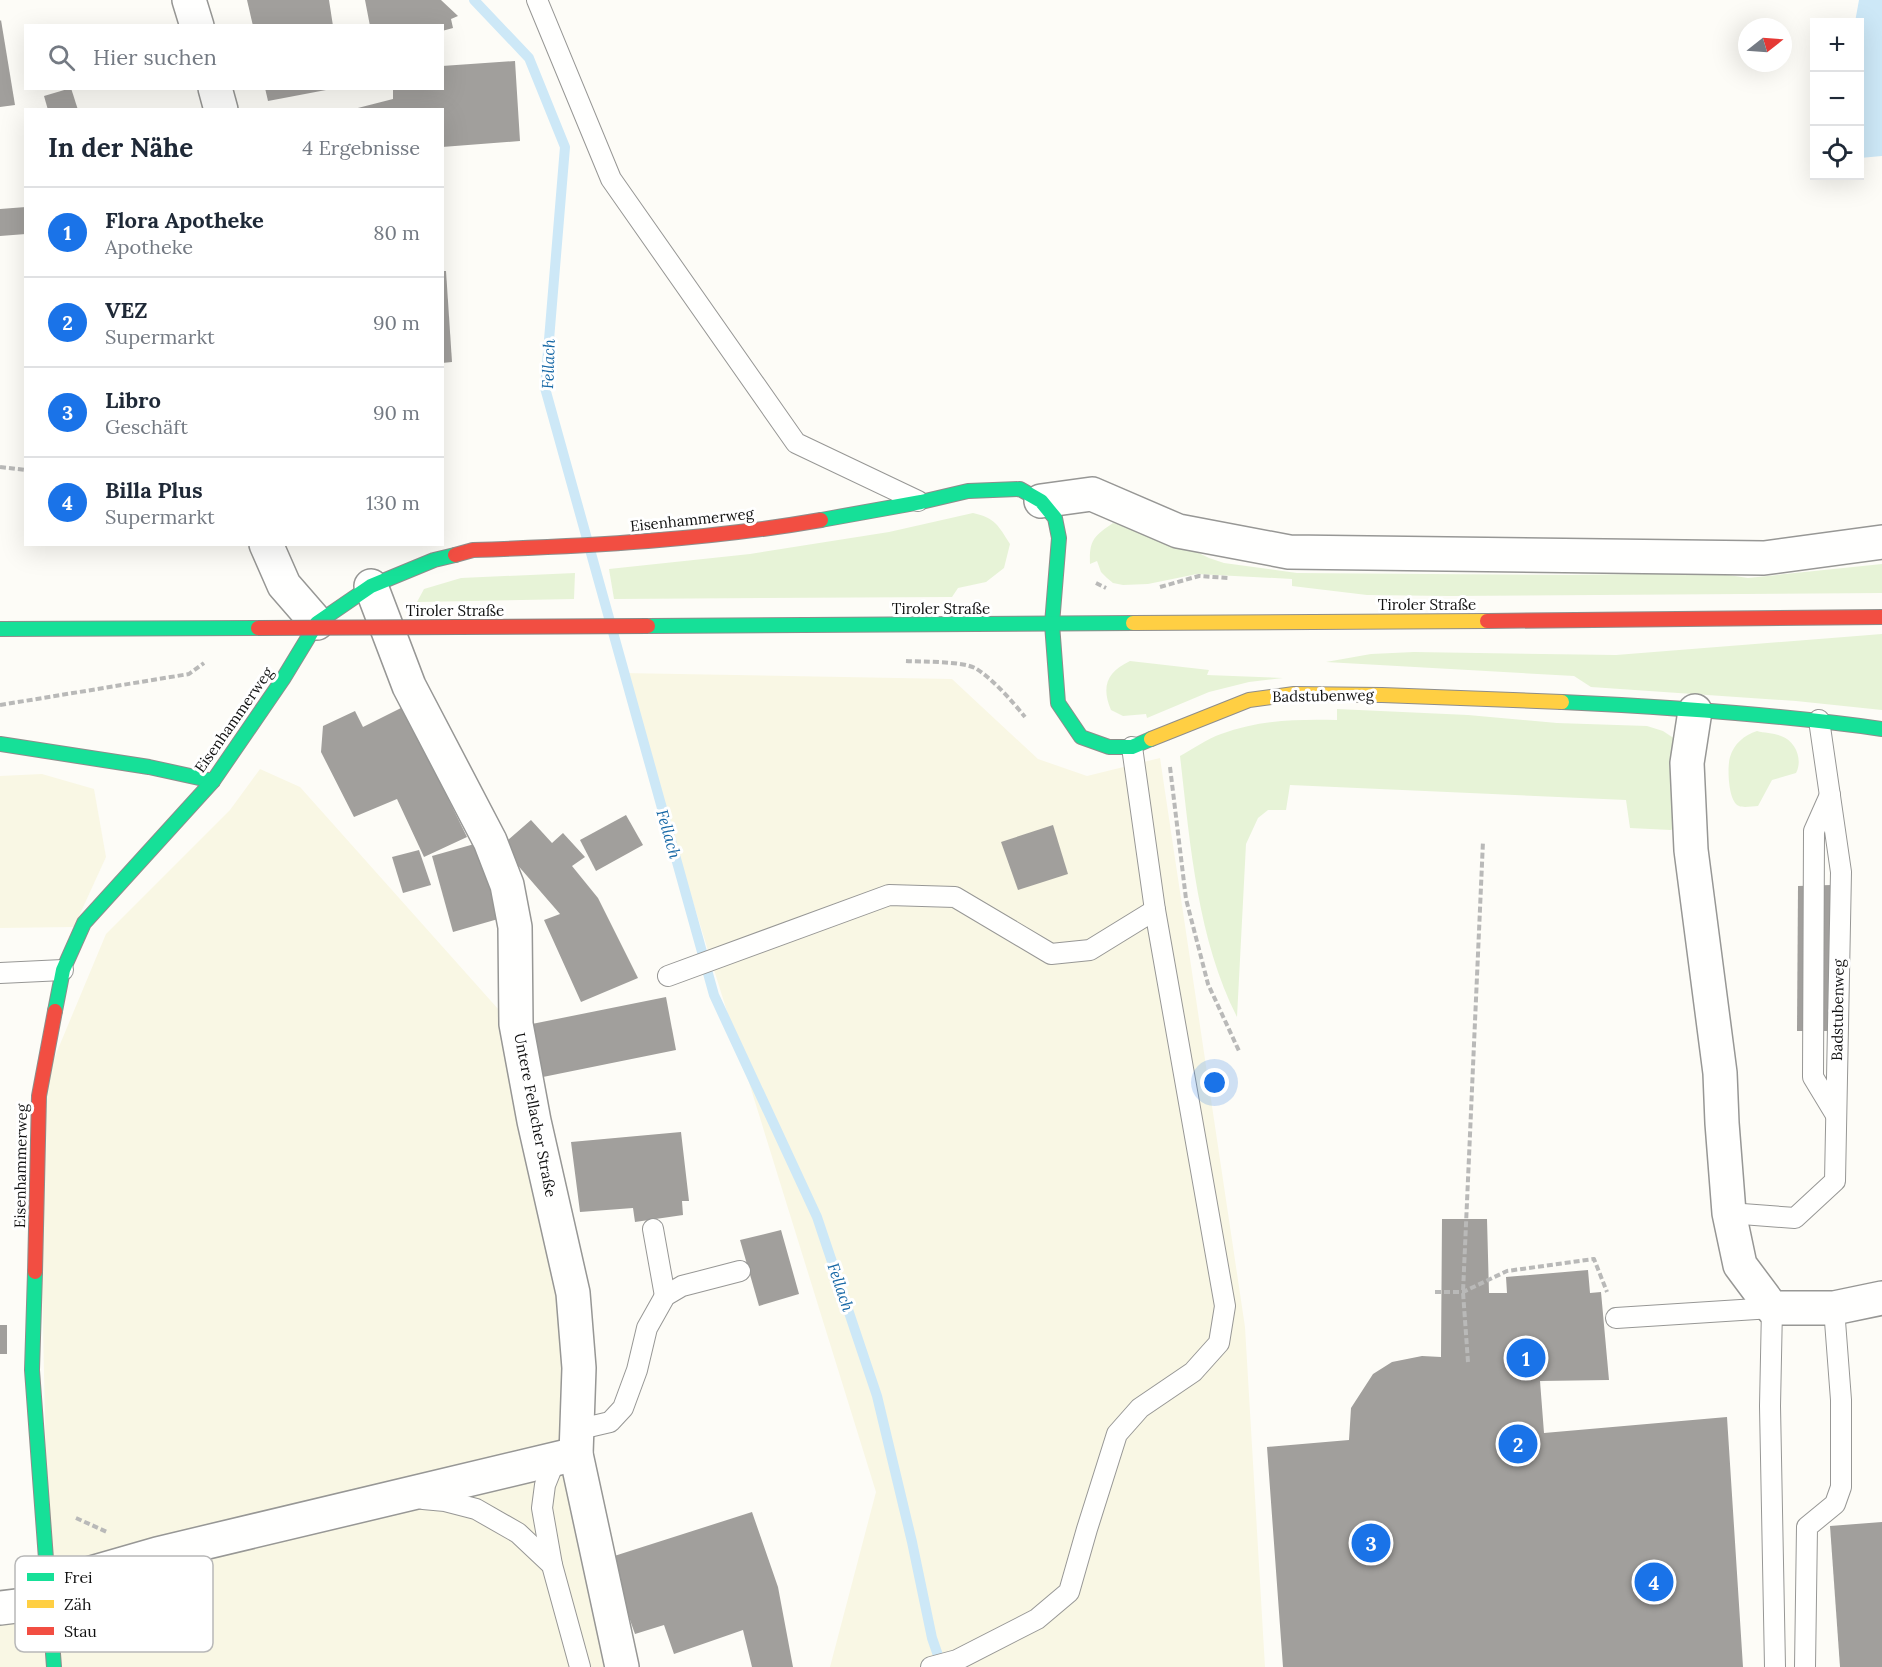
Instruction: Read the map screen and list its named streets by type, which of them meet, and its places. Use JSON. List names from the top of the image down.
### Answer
{
  "streets": {
    "street": [
      "Eisenhammerweg",
      "Tiroler Straße",
      "Badstubenweg",
      "Untere Fellacher Straße"
    ]
  },
  "crossings": [
    ["Eisenhammerweg", "Untere Fellacher Straße"],
    ["Tiroler Straße", "Badstubenweg"]
  ],
  "water": ["Fellach"],
  "legend": ["Frei", "Zäh", "Stau"],
  "north": "right",
  "page": {
    "map_buttons": ["+", "−"],
    "search": "Hier suchen",
    "heading": ["In der Nähe", "4 Ergebnisse"],
    "list": [
      {
        "mark": "1",
        "name": "Flora Apotheke",
        "note": "Apotheke",
        "value": "80 m"
      },
      {
        "mark": "2",
        "name": "VEZ",
        "note": "Supermarkt",
        "value": "90 m"
      },
      {
        "mark": "3",
        "name": "Libro",
        "note": "Geschäft",
        "value": "90 m"
      },
      {
        "mark": "4",
        "name": "Billa Plus",
        "note": "Supermarkt",
        "value": "130 m"
      }
    ],
    "pins": [
      "1",
      "2",
      "3",
      "4"
    ]
  }
}
